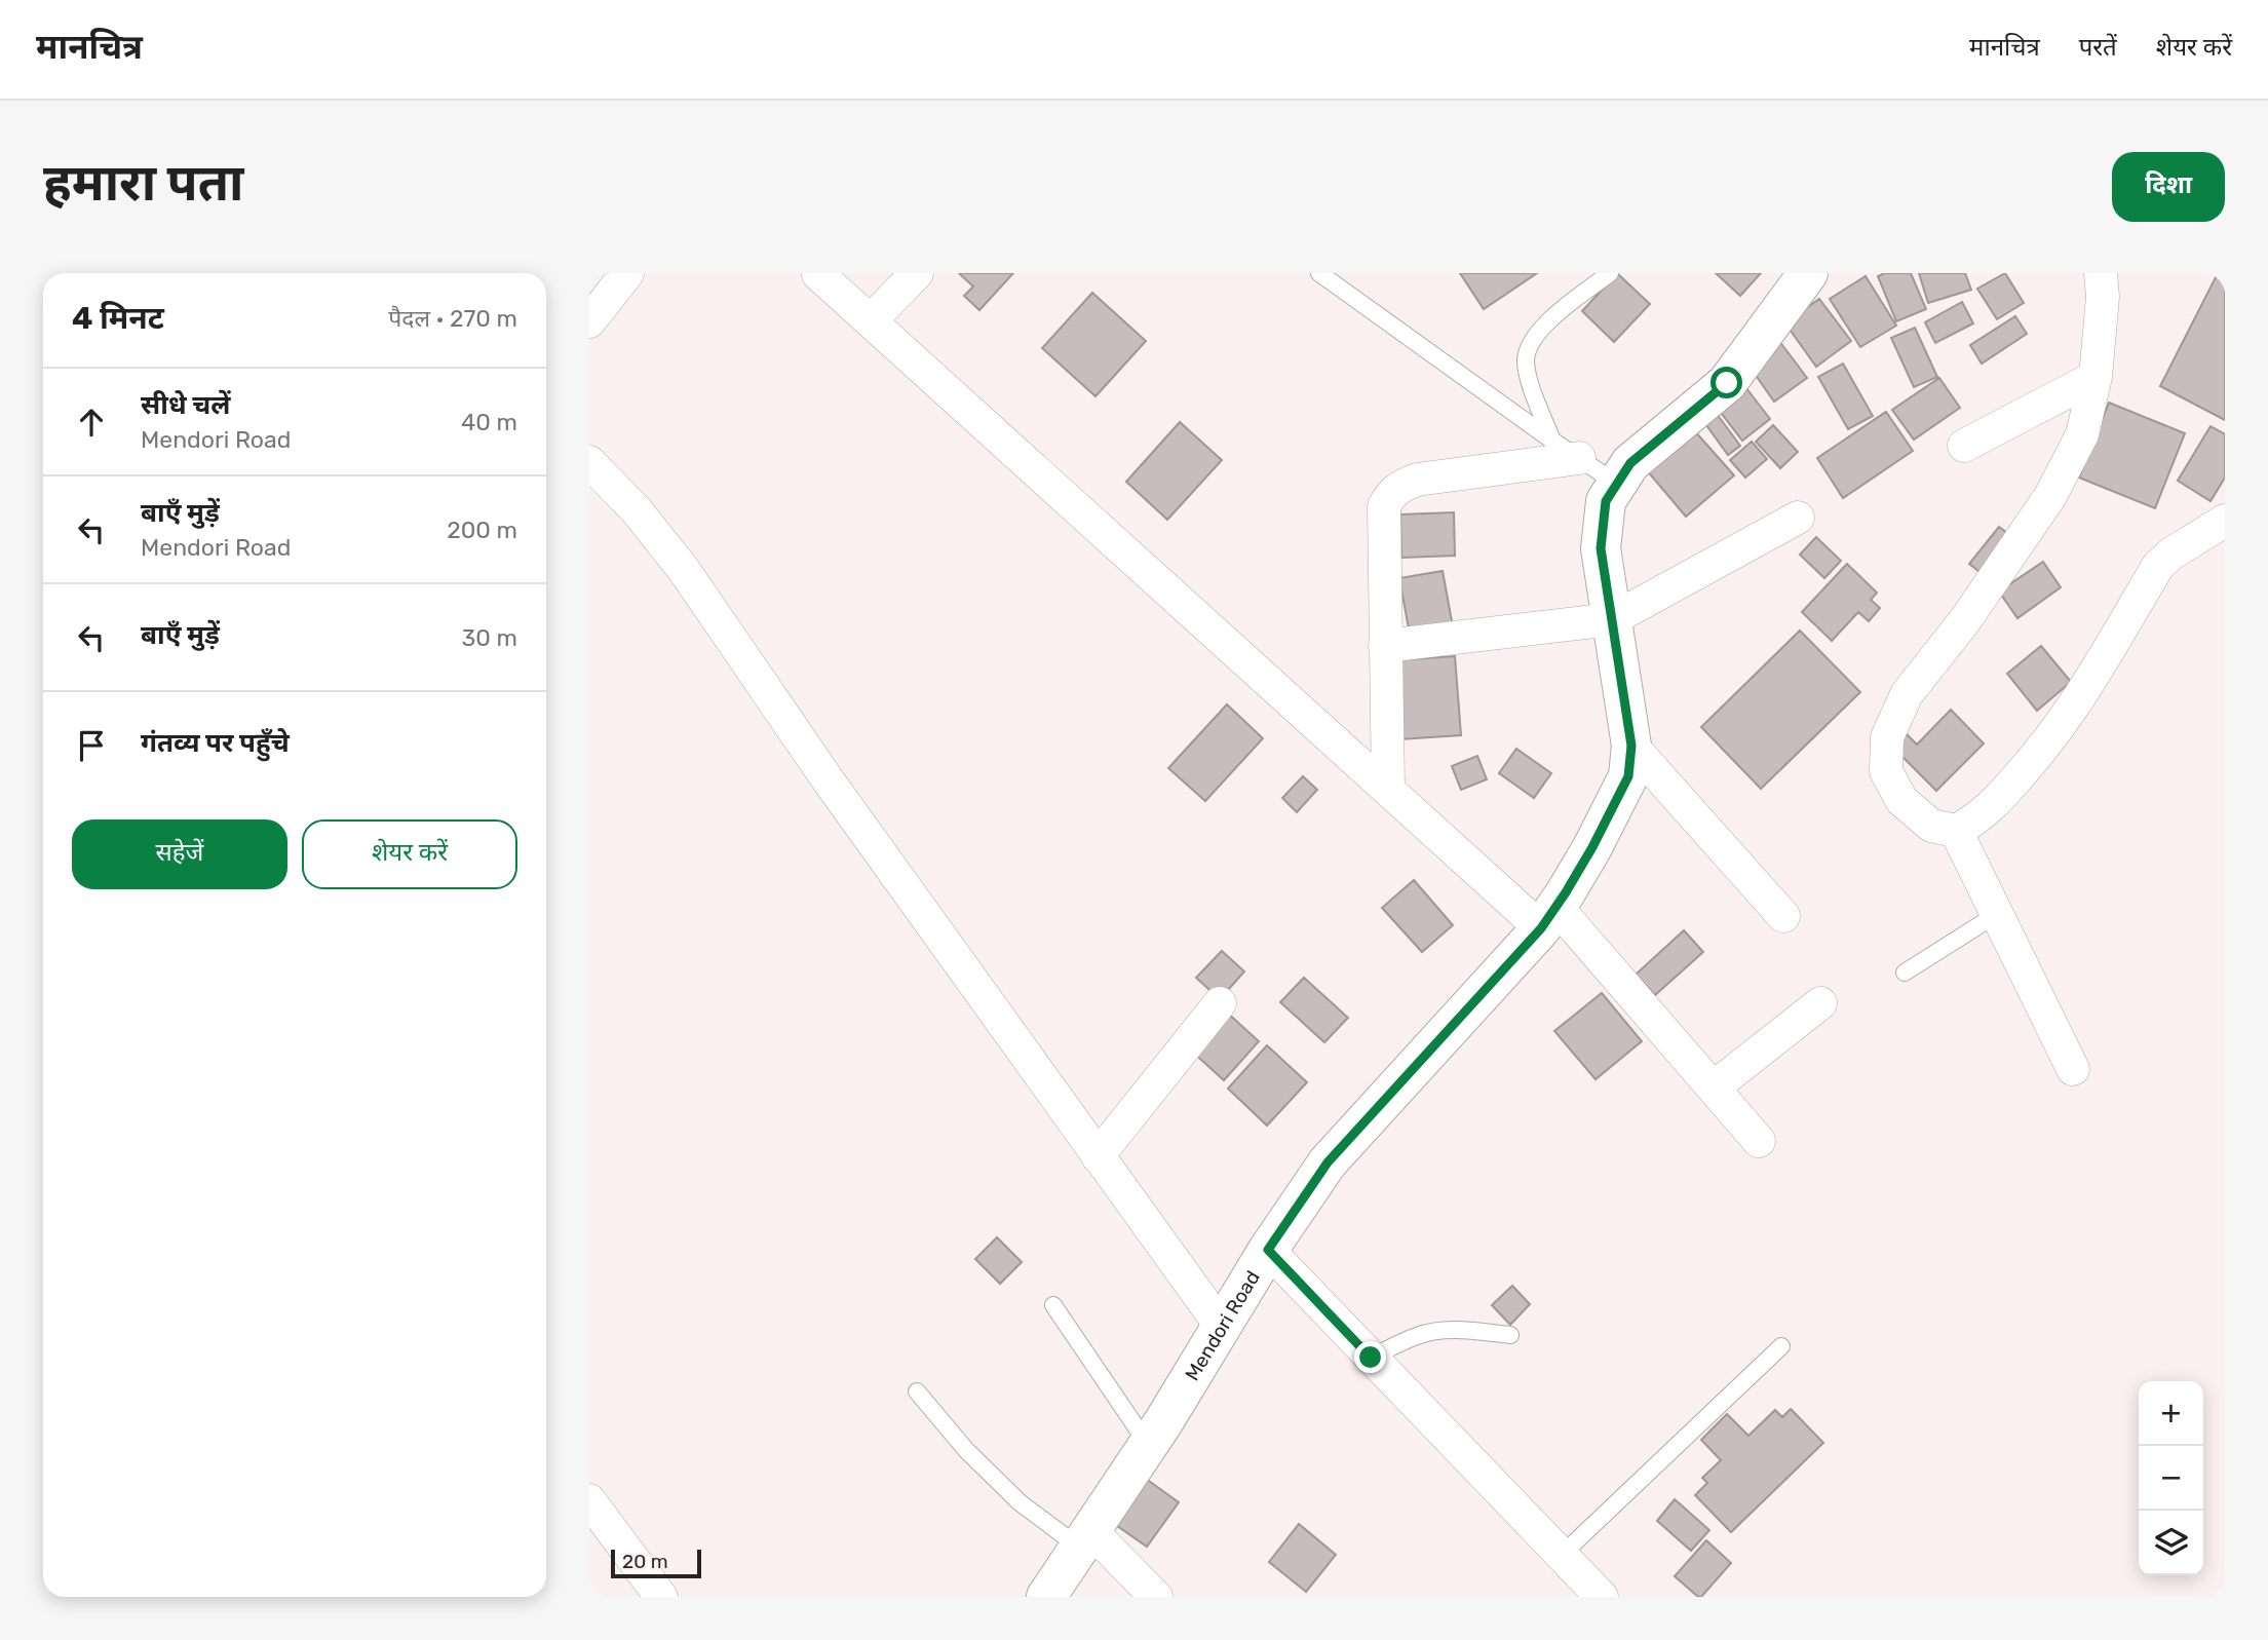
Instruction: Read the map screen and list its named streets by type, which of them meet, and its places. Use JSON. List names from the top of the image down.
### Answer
{
  "streets": {
    "main road": ["Mendori Road"]
  },
  "scale_bar": "20 m",
  "page": {
    "header": "मानचित्र",
    "nav": ["मानचित्र", "परतें", "शेयर करें"],
    "buttons": [
      "दिशा",
      ["सहेजें", "शेयर करें"]
    ],
    "title": "हमारा पता",
    "heading": ["4 मिनट", "पैदल · 270 m"],
    "list": [
      ["सीधे चलें", "Mendori Road", "40 m"],
      ["बाएँ मुड़ें", "Mendori Road", "200 m"],
      ["बाएँ मुड़ें", "30 m"],
      "गंतव्य पर पहुँचे"
    ],
    "map_buttons": ["+", "−"],
    "scale": "20 m"
  }
}
